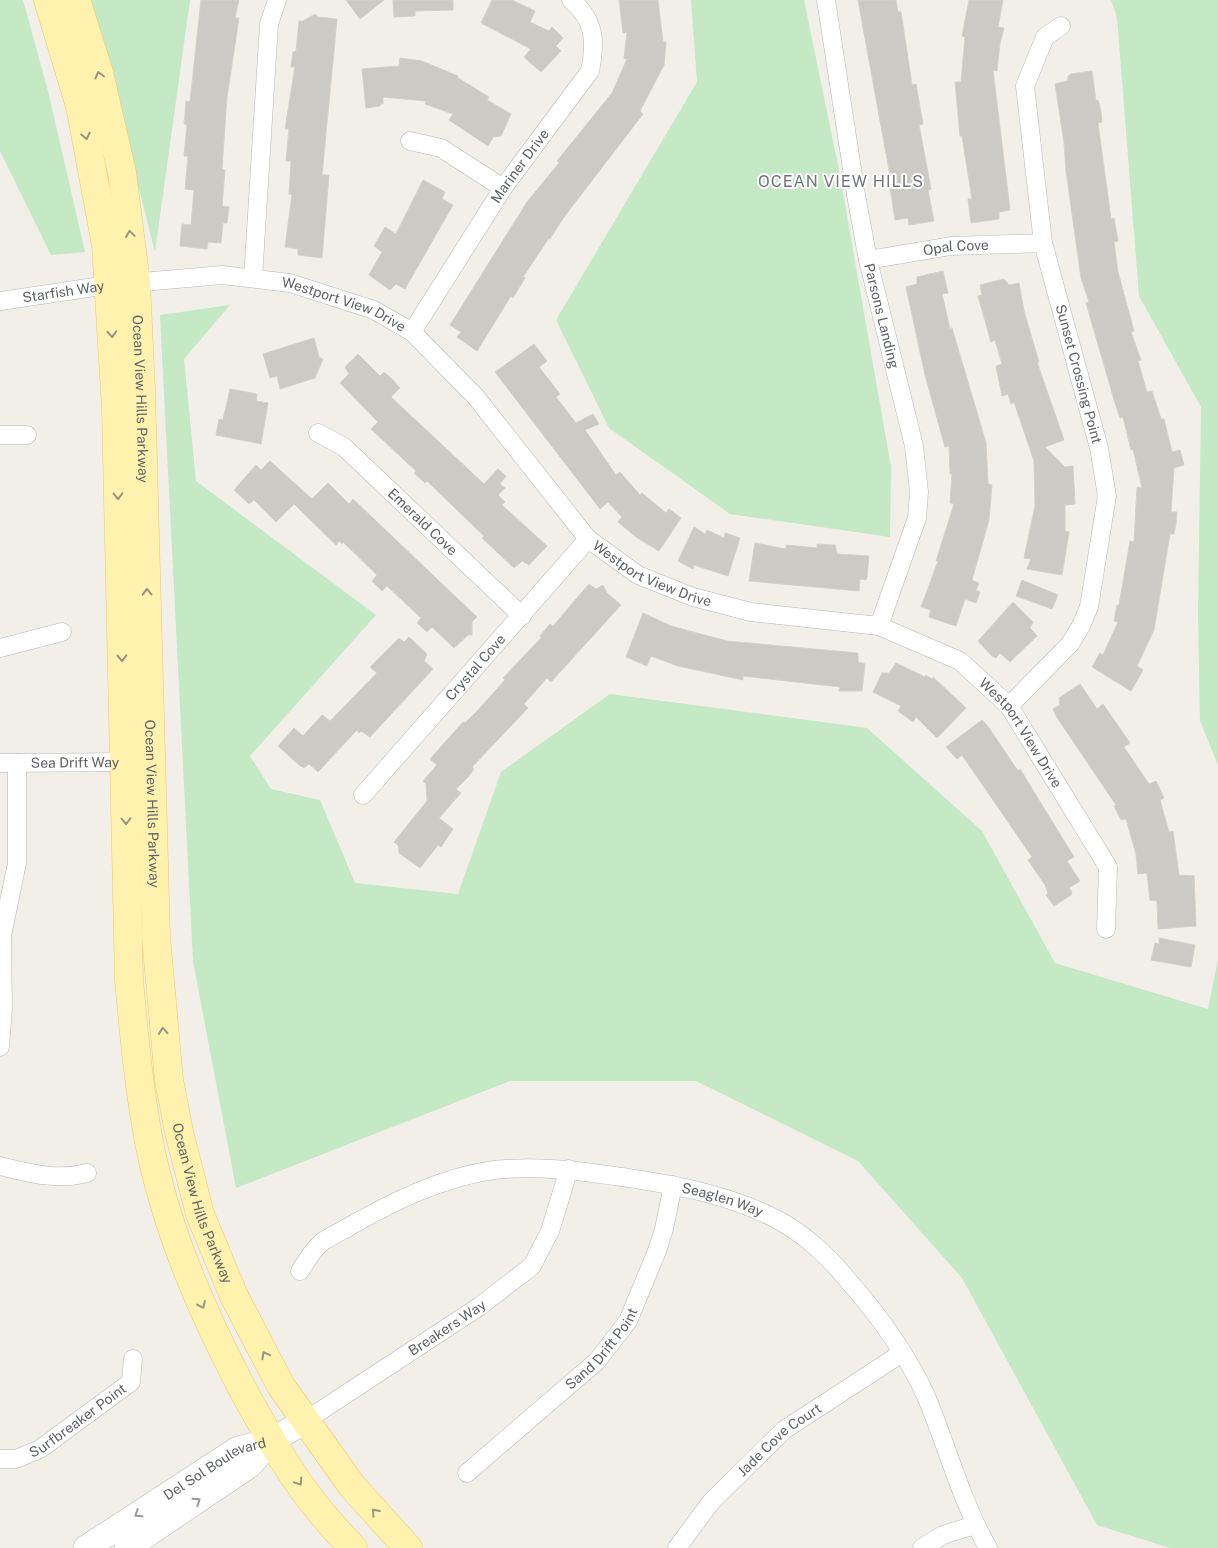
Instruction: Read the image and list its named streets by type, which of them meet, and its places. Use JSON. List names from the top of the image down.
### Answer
{
  "streets": {
    "main road": ["Ocean View Hills Parkway"],
    "street": [
      "Mariner Drive",
      "Opal Cove",
      "Starfish Way",
      "Westport View Drive",
      "Parsons Landing",
      "Sunset Crossing Point",
      "Emerald Cove",
      "Crystal Cove",
      "Sea Drift Way",
      "Seaglen Way",
      "Breakers Way",
      "Sand Drift Point",
      "Surfbreaker Point",
      "Jade Cove Court",
      "Del Sol Boulevard"
    ]
  },
  "crossings": [
    ["Mariner Drive", "Westport View Drive"],
    ["Opal Cove", "Parsons Landing"],
    ["Opal Cove", "Sunset Crossing Point"],
    ["Starfish Way", "Westport View Drive"],
    ["Starfish Way", "Ocean View Hills Parkway"],
    ["Westport View Drive", "Parsons Landing"],
    ["Westport View Drive", "Sunset Crossing Point"],
    ["Westport View Drive", "Ocean View Hills Parkway"],
    ["Westport View Drive", "Crystal Cove"],
    ["Ocean View Hills Parkway", "Sea Drift Way"],
    ["Ocean View Hills Parkway", "Breakers Way"],
    ["Ocean View Hills Parkway", "Del Sol Boulevard"],
    ["Emerald Cove", "Crystal Cove"],
    ["Seaglen Way", "Breakers Way"],
    ["Seaglen Way", "Sand Drift Point"],
    ["Seaglen Way", "Jade Cove Court"],
    ["Breakers Way", "Del Sol Boulevard"]
  ],
  "districts": ["OCEAN VIEW HILLS"]
}
